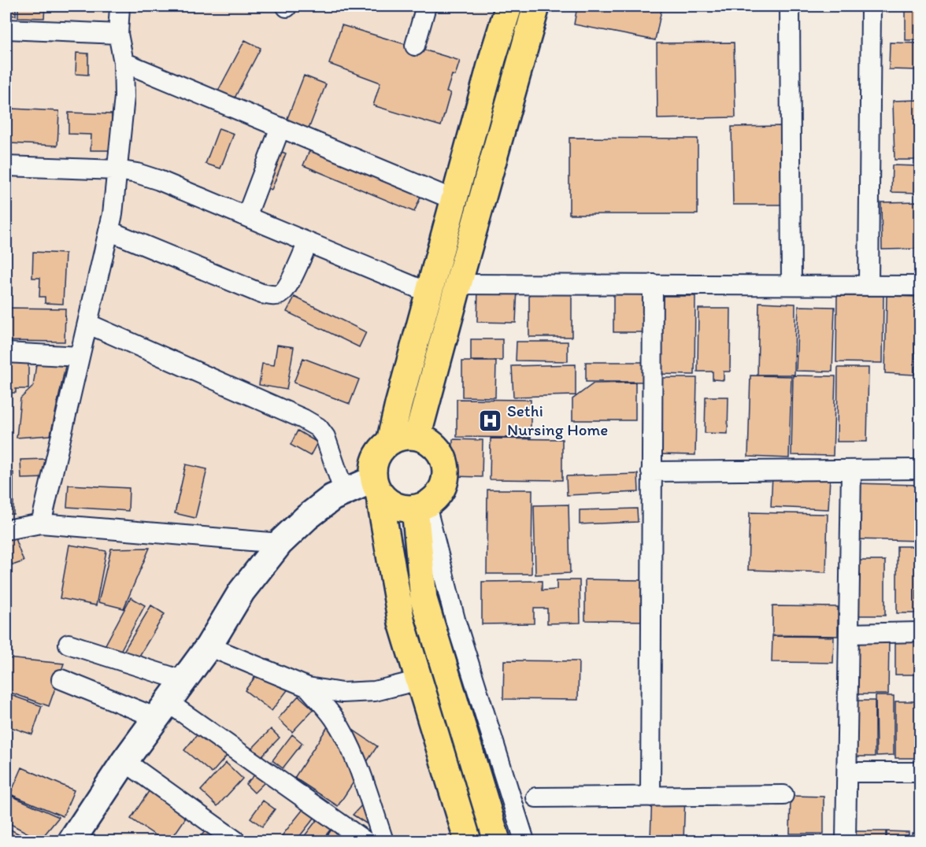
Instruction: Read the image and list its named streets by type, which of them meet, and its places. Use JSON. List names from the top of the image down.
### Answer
{
  "places": {
    "hospital": ["Sethi Nursing Home"]
  }
}
